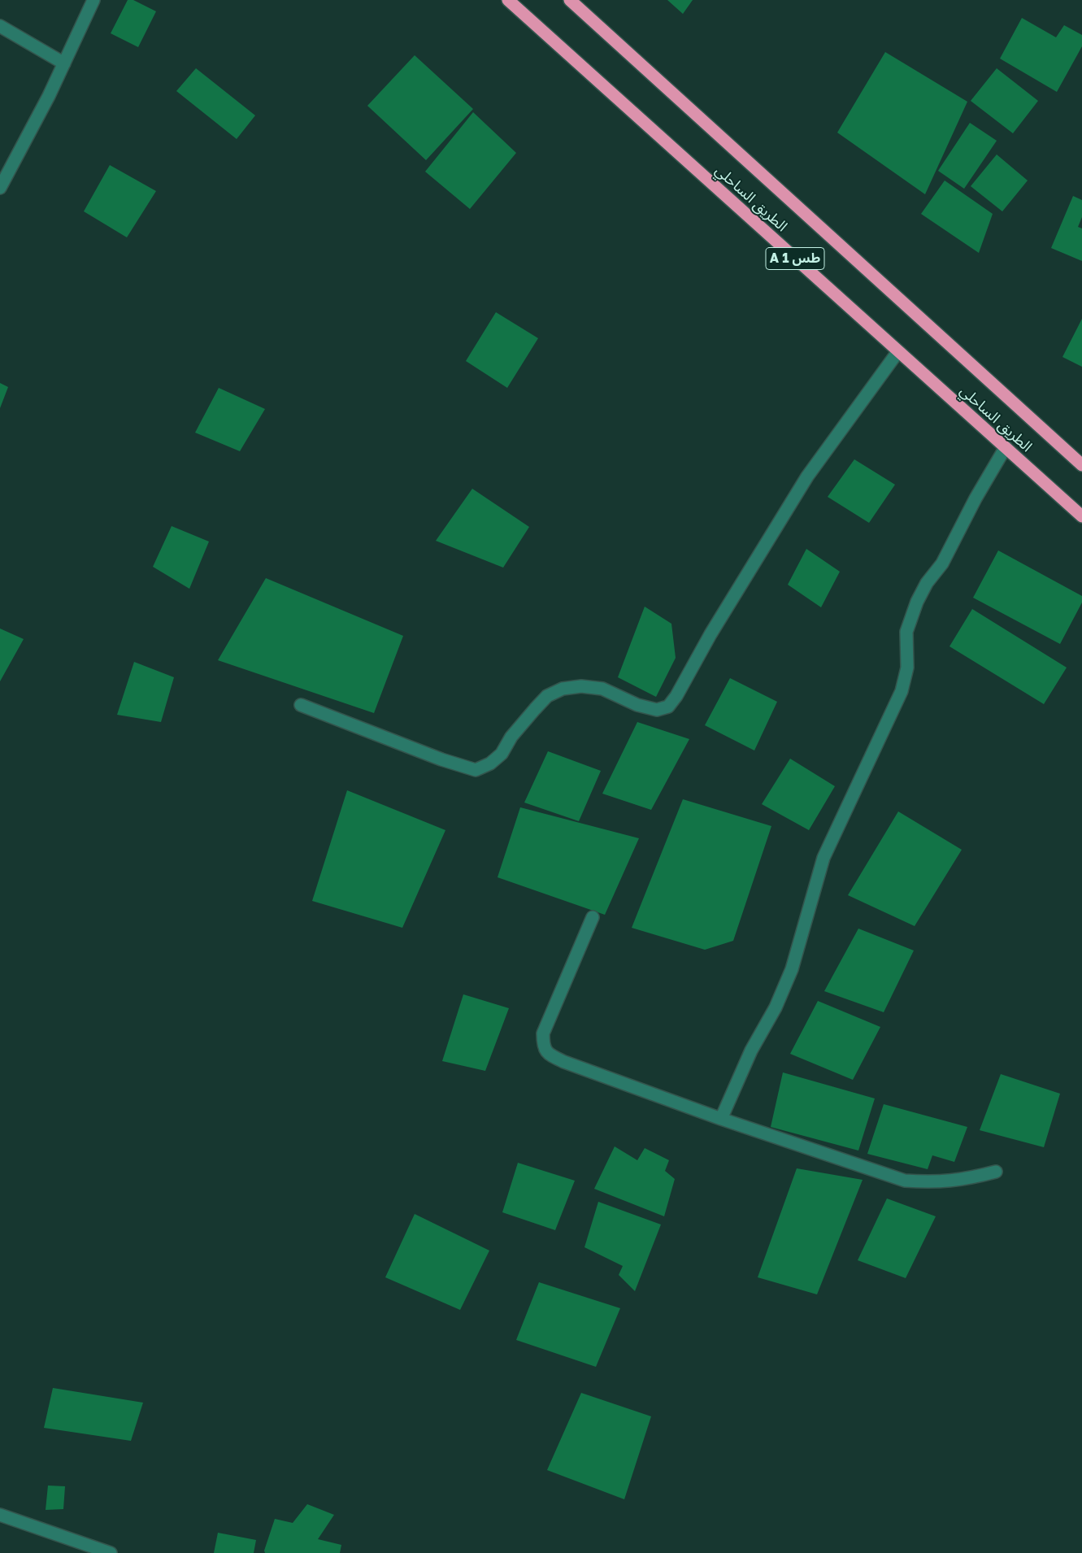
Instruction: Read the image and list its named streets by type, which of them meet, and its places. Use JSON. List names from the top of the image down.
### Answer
{
  "streets": {
    "highway": ["الطريق الساحلي", "A 1 طس"]
  }
}
